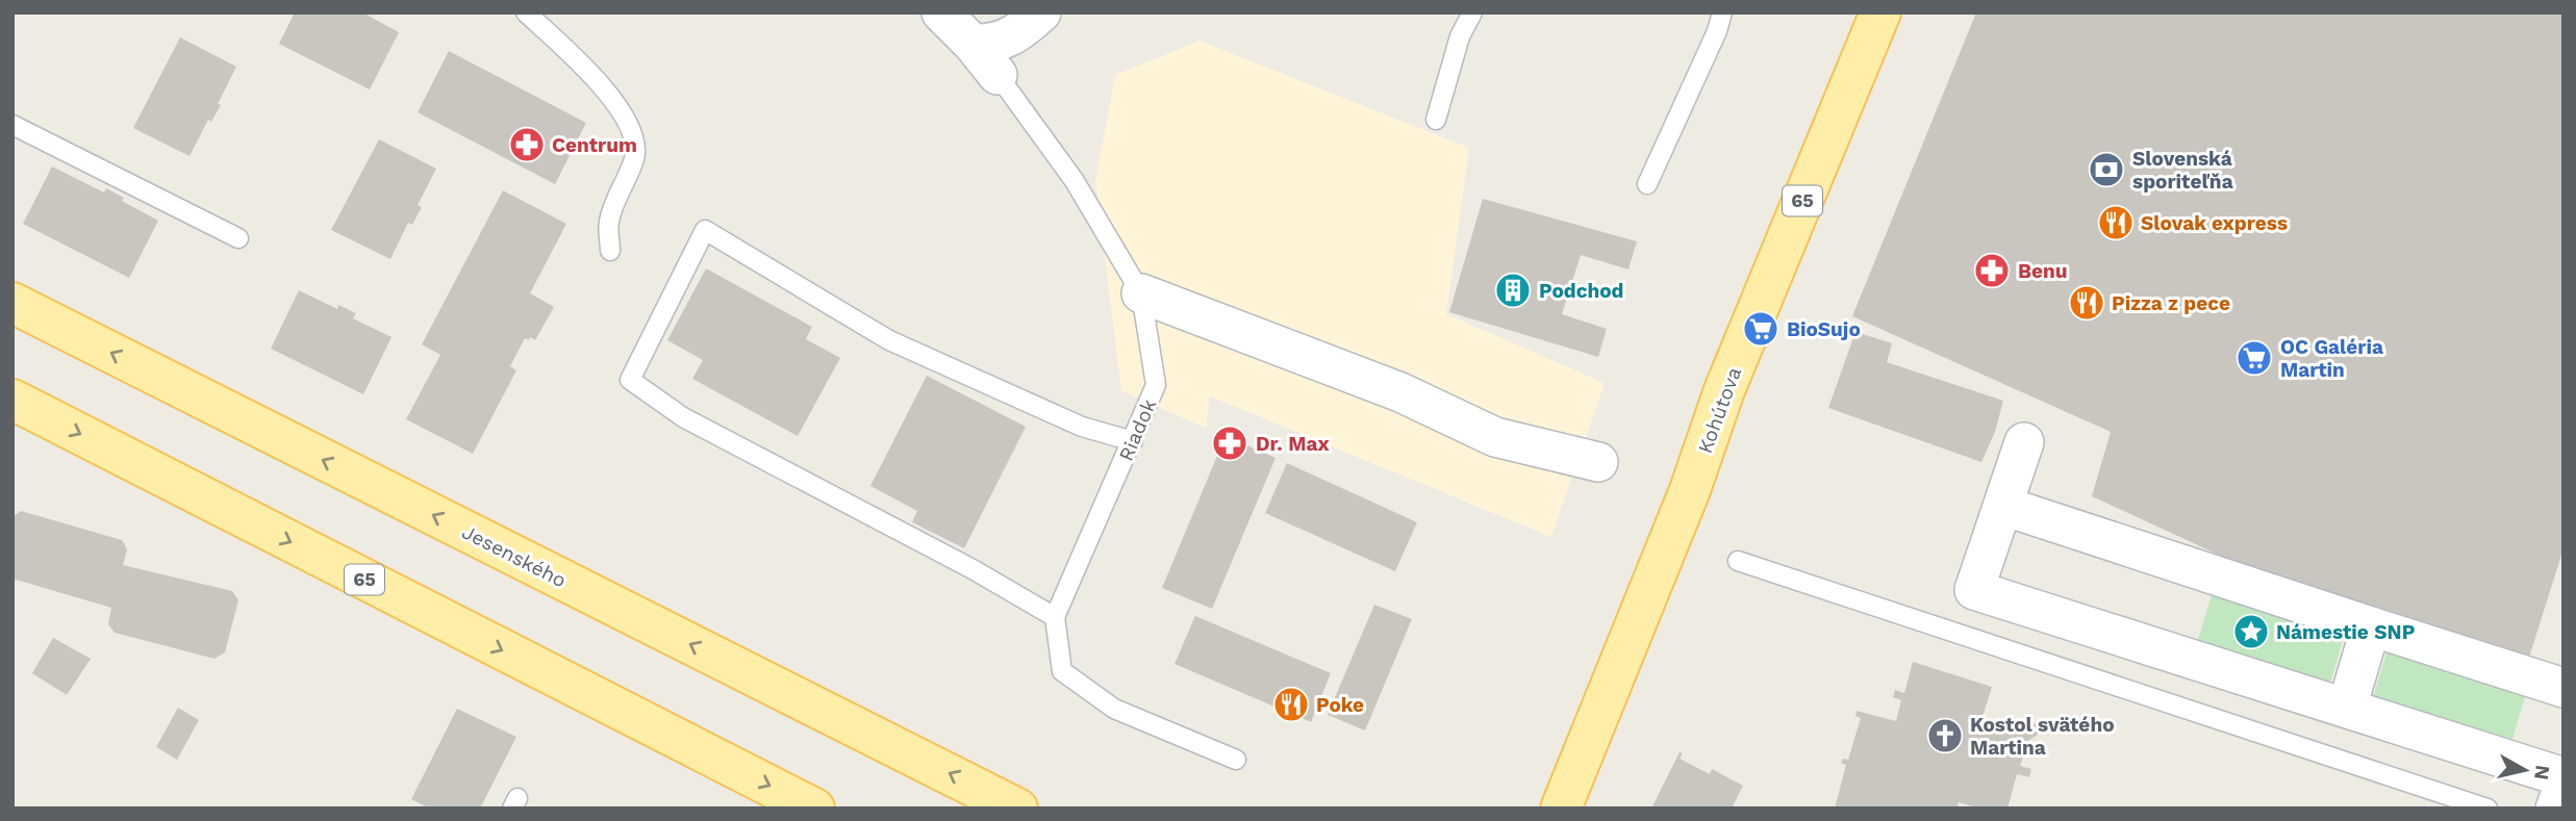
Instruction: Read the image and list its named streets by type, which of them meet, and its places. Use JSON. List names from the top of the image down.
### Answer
{
  "streets": {
    "main road": ["65", "Kohútova", "Jesenského"],
    "lane": ["Riadok"]
  },
  "places": {
    "pharmacy": ["Centrum", "Benu", "Dr. Max"],
    "bank": ["Slovenská sporiteľňa"],
    "restaurant": ["Slovak express", "Pizza z pece", "Poke"],
    "building": ["Podchod"],
    "supermarket": ["BioSujo", "OC Galéria Martin"],
    "place": ["Námestie SNP"],
    "church": ["Kostol svätého Martina"]
  },
  "north": "right"
}
